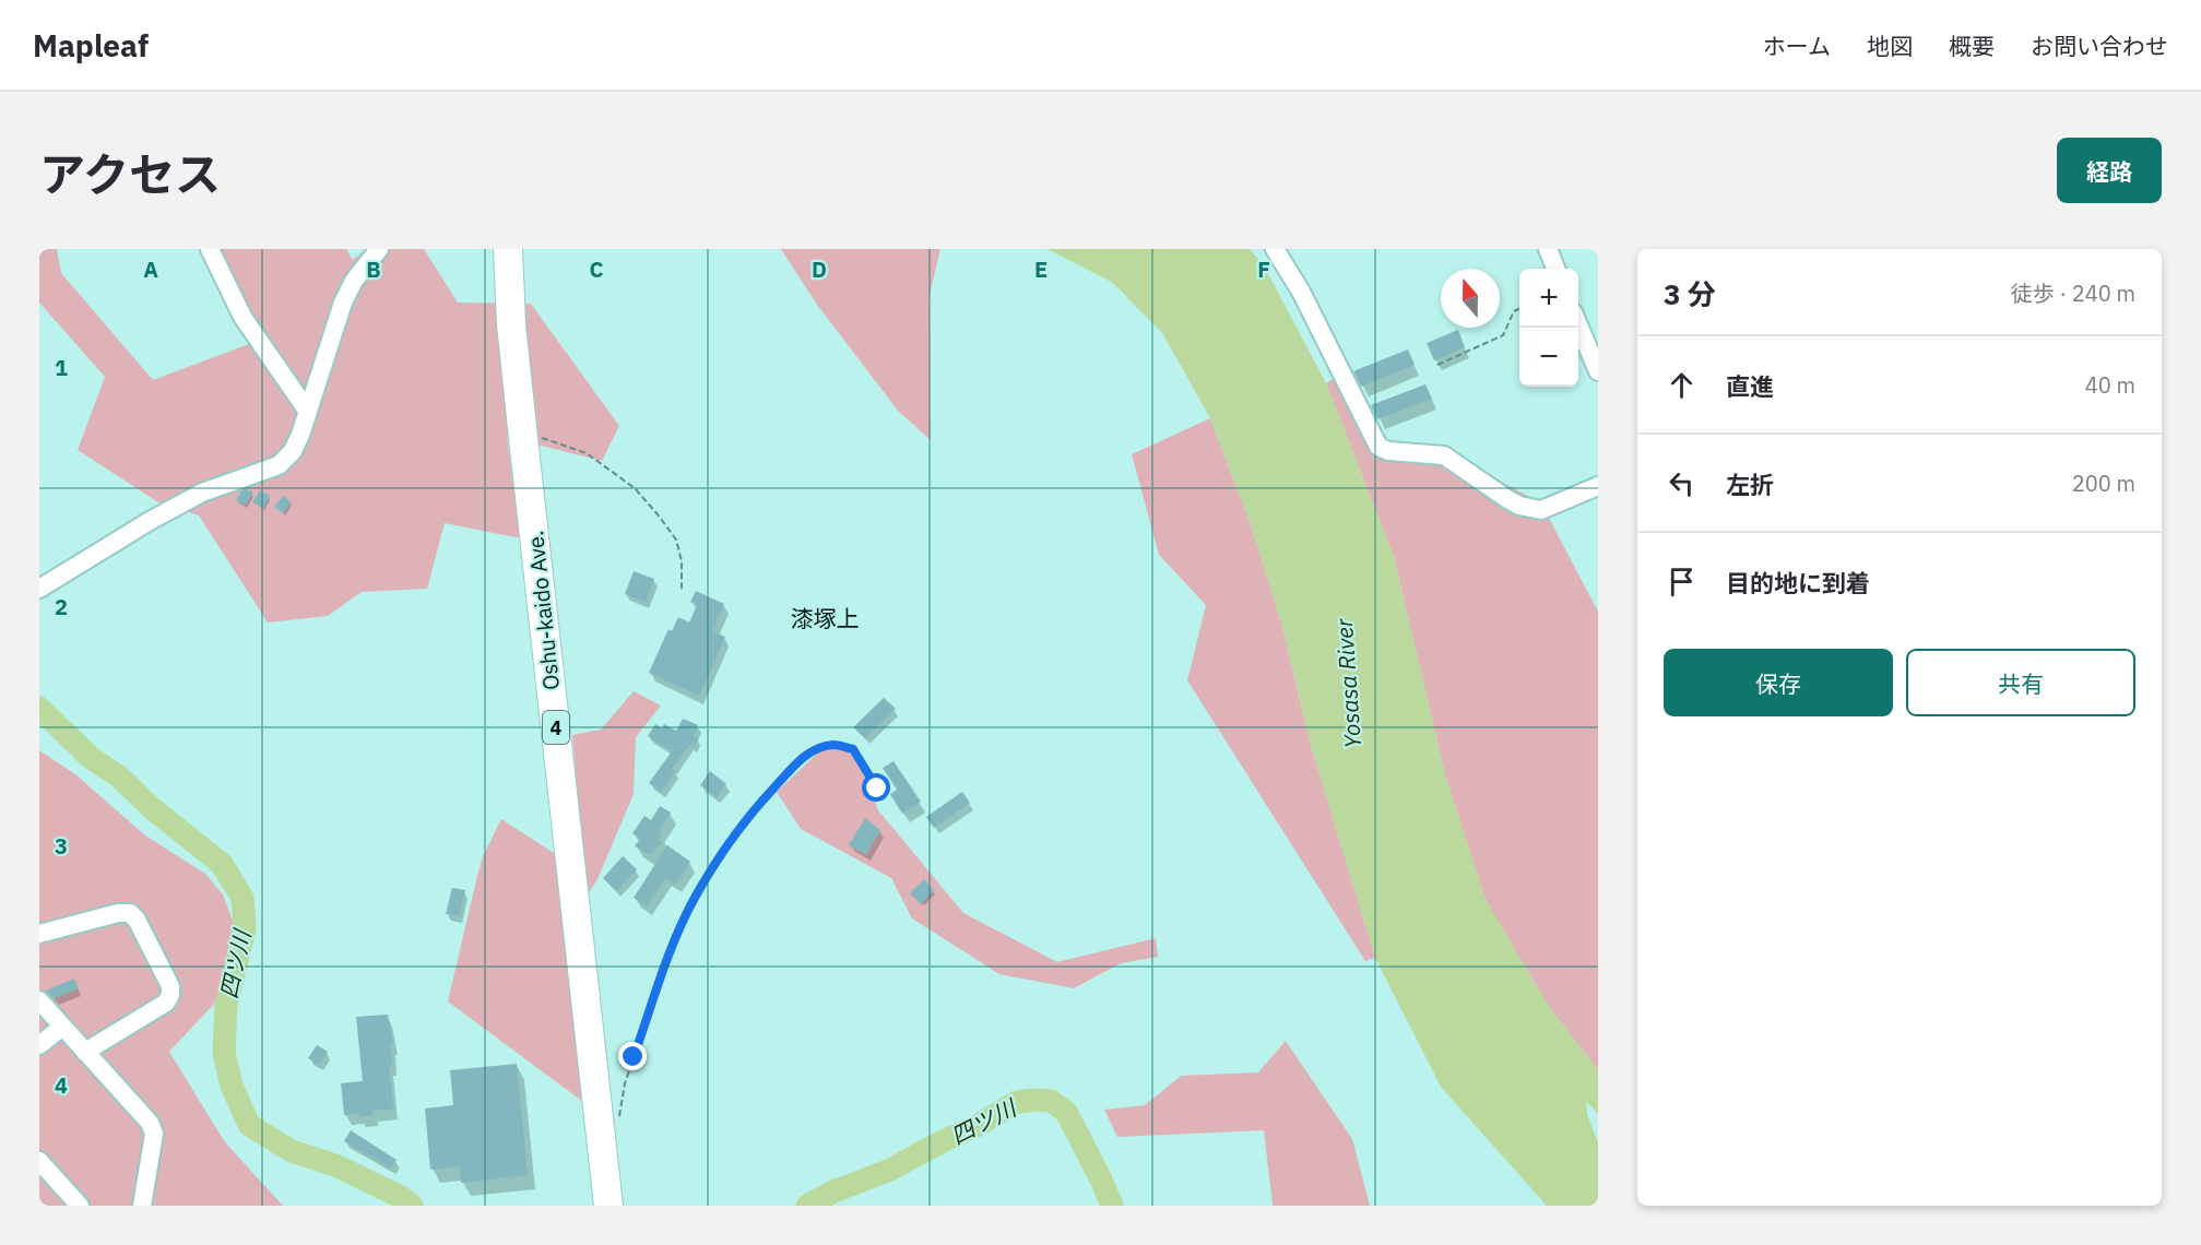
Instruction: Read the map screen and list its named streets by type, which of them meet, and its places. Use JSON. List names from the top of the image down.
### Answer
{
  "streets": {
    "highway": ["Oshu-kaido Ave.", "4"]
  },
  "districts": ["漆塚上"],
  "water": ["Yosasa River", "四ツ川"],
  "north": "top",
  "page": {
    "header": "Mapleaf",
    "nav": [
      "ホーム",
      "地図",
      "概要",
      "お問い合わせ"
    ],
    "title": "アクセス",
    "buttons": [
      "経路",
      ["保存", "共有"]
    ],
    "heading": ["3 分", "徒歩 · 240 m"],
    "map_buttons": ["+", "−"],
    "list": [
      ["直進", "40 m"],
      ["左折", "200 m"],
      "目的地に到着"
    ]
  },
  "grid": {
    "columns": [
      "A",
      "B",
      "C",
      "D",
      "E",
      "F"
    ],
    "rows": [
      "1",
      "2",
      "3",
      "4"
    ]
  }
}
